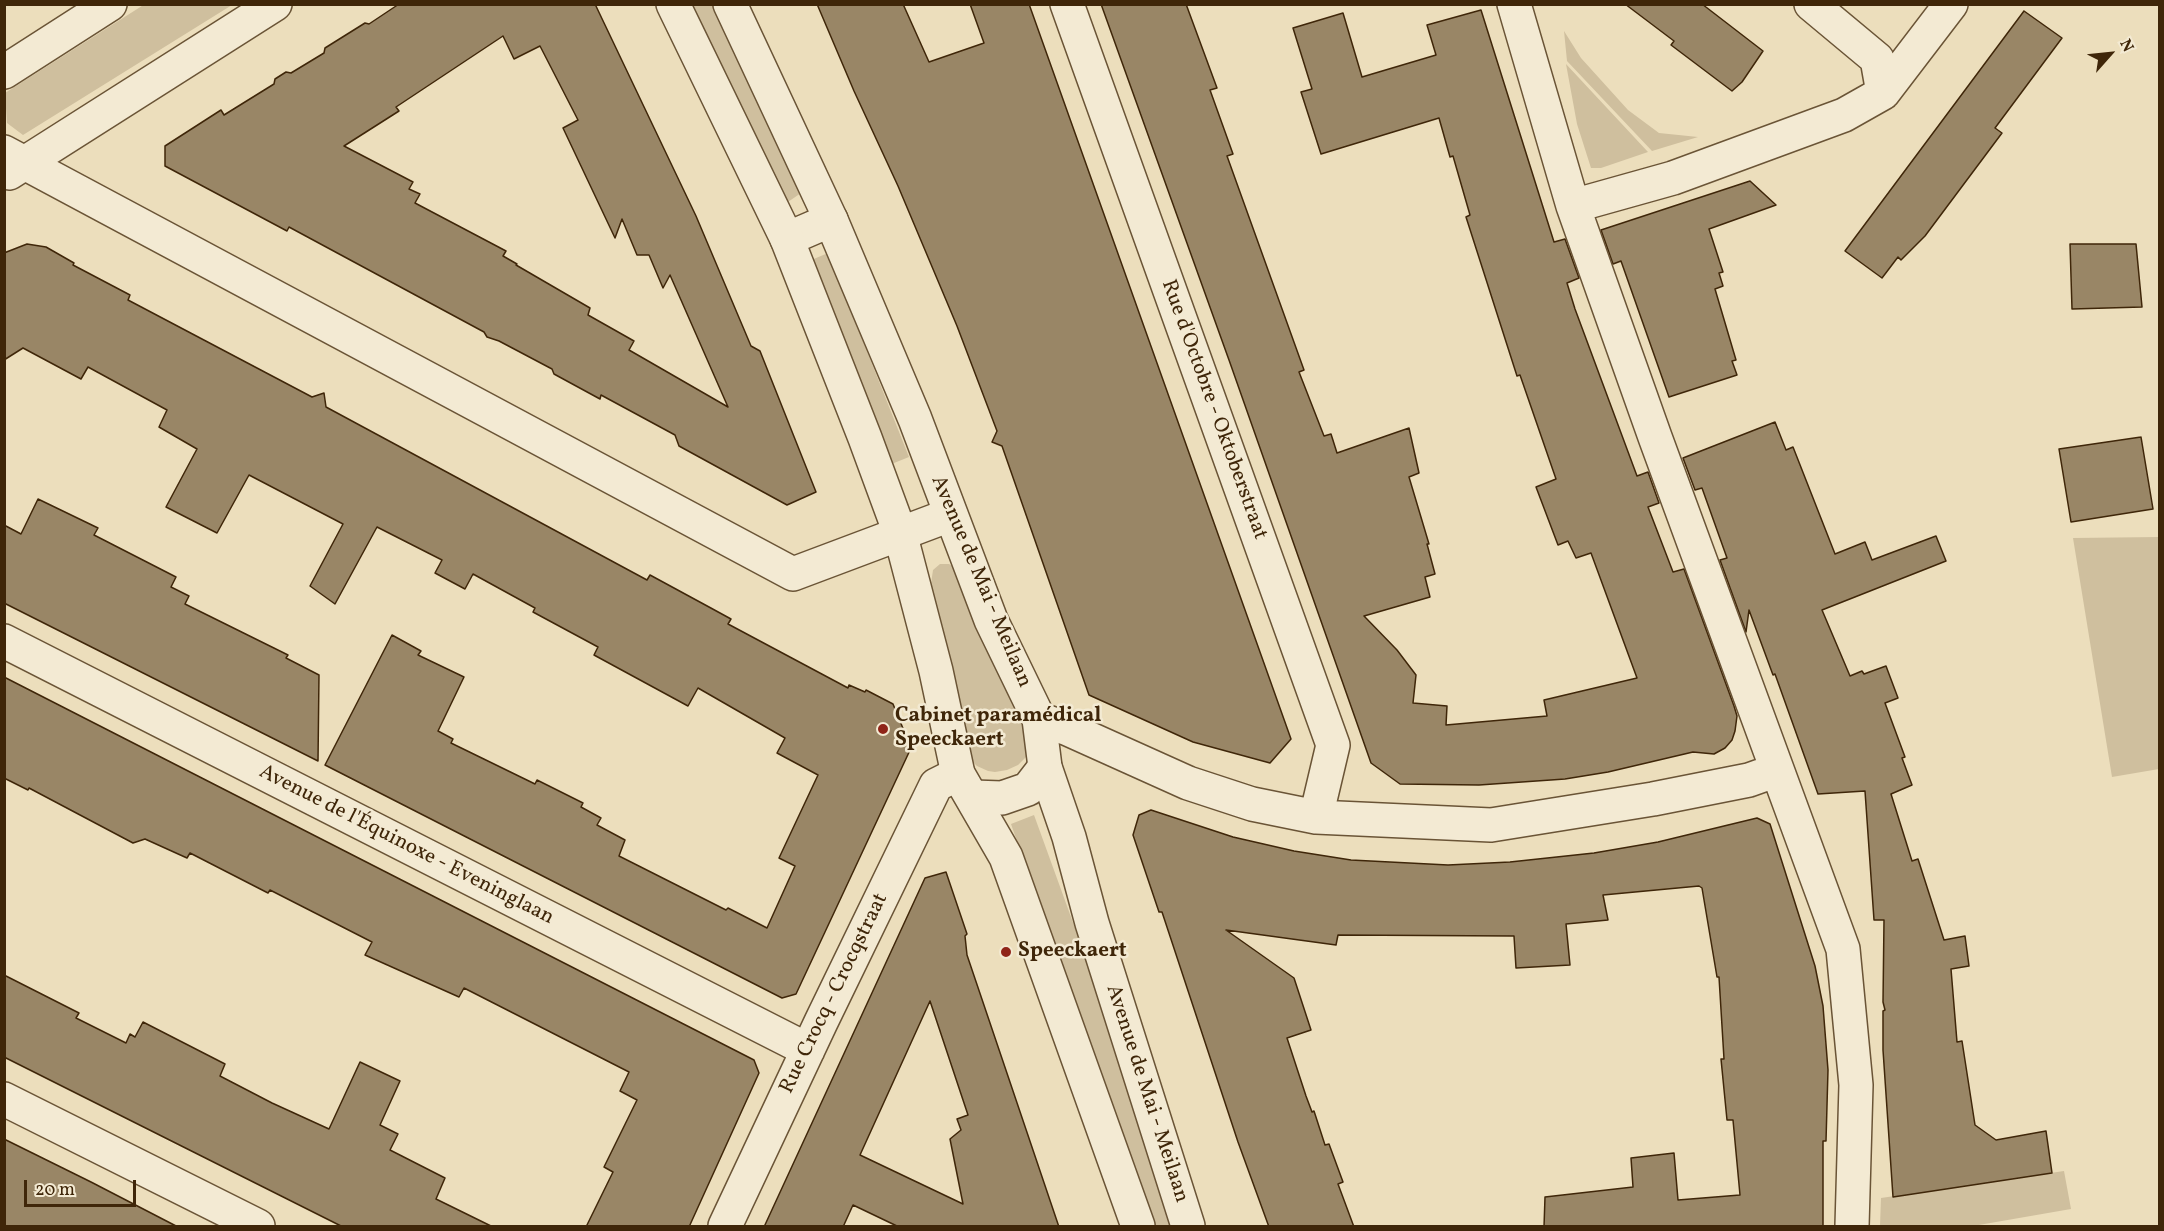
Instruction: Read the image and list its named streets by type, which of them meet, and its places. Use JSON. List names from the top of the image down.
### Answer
{
  "streets": {
    "street": [
      "Rue d'Octobre - Oktoberstraat",
      "Avenue de Mai - Meilaan",
      "Avenue de l'Équinoxe - Eveninglaan",
      "Rue Crocq - Crocqstraat"
    ]
  },
  "crossings": [
    ["Avenue de l'Équinoxe - Eveninglaan", "Rue Crocq - Crocqstraat"]
  ],
  "places": ["Cabinet paramédical Speeckaert", "Speeckaert"],
  "scale_bar": "20 m",
  "north": "top right"
}
